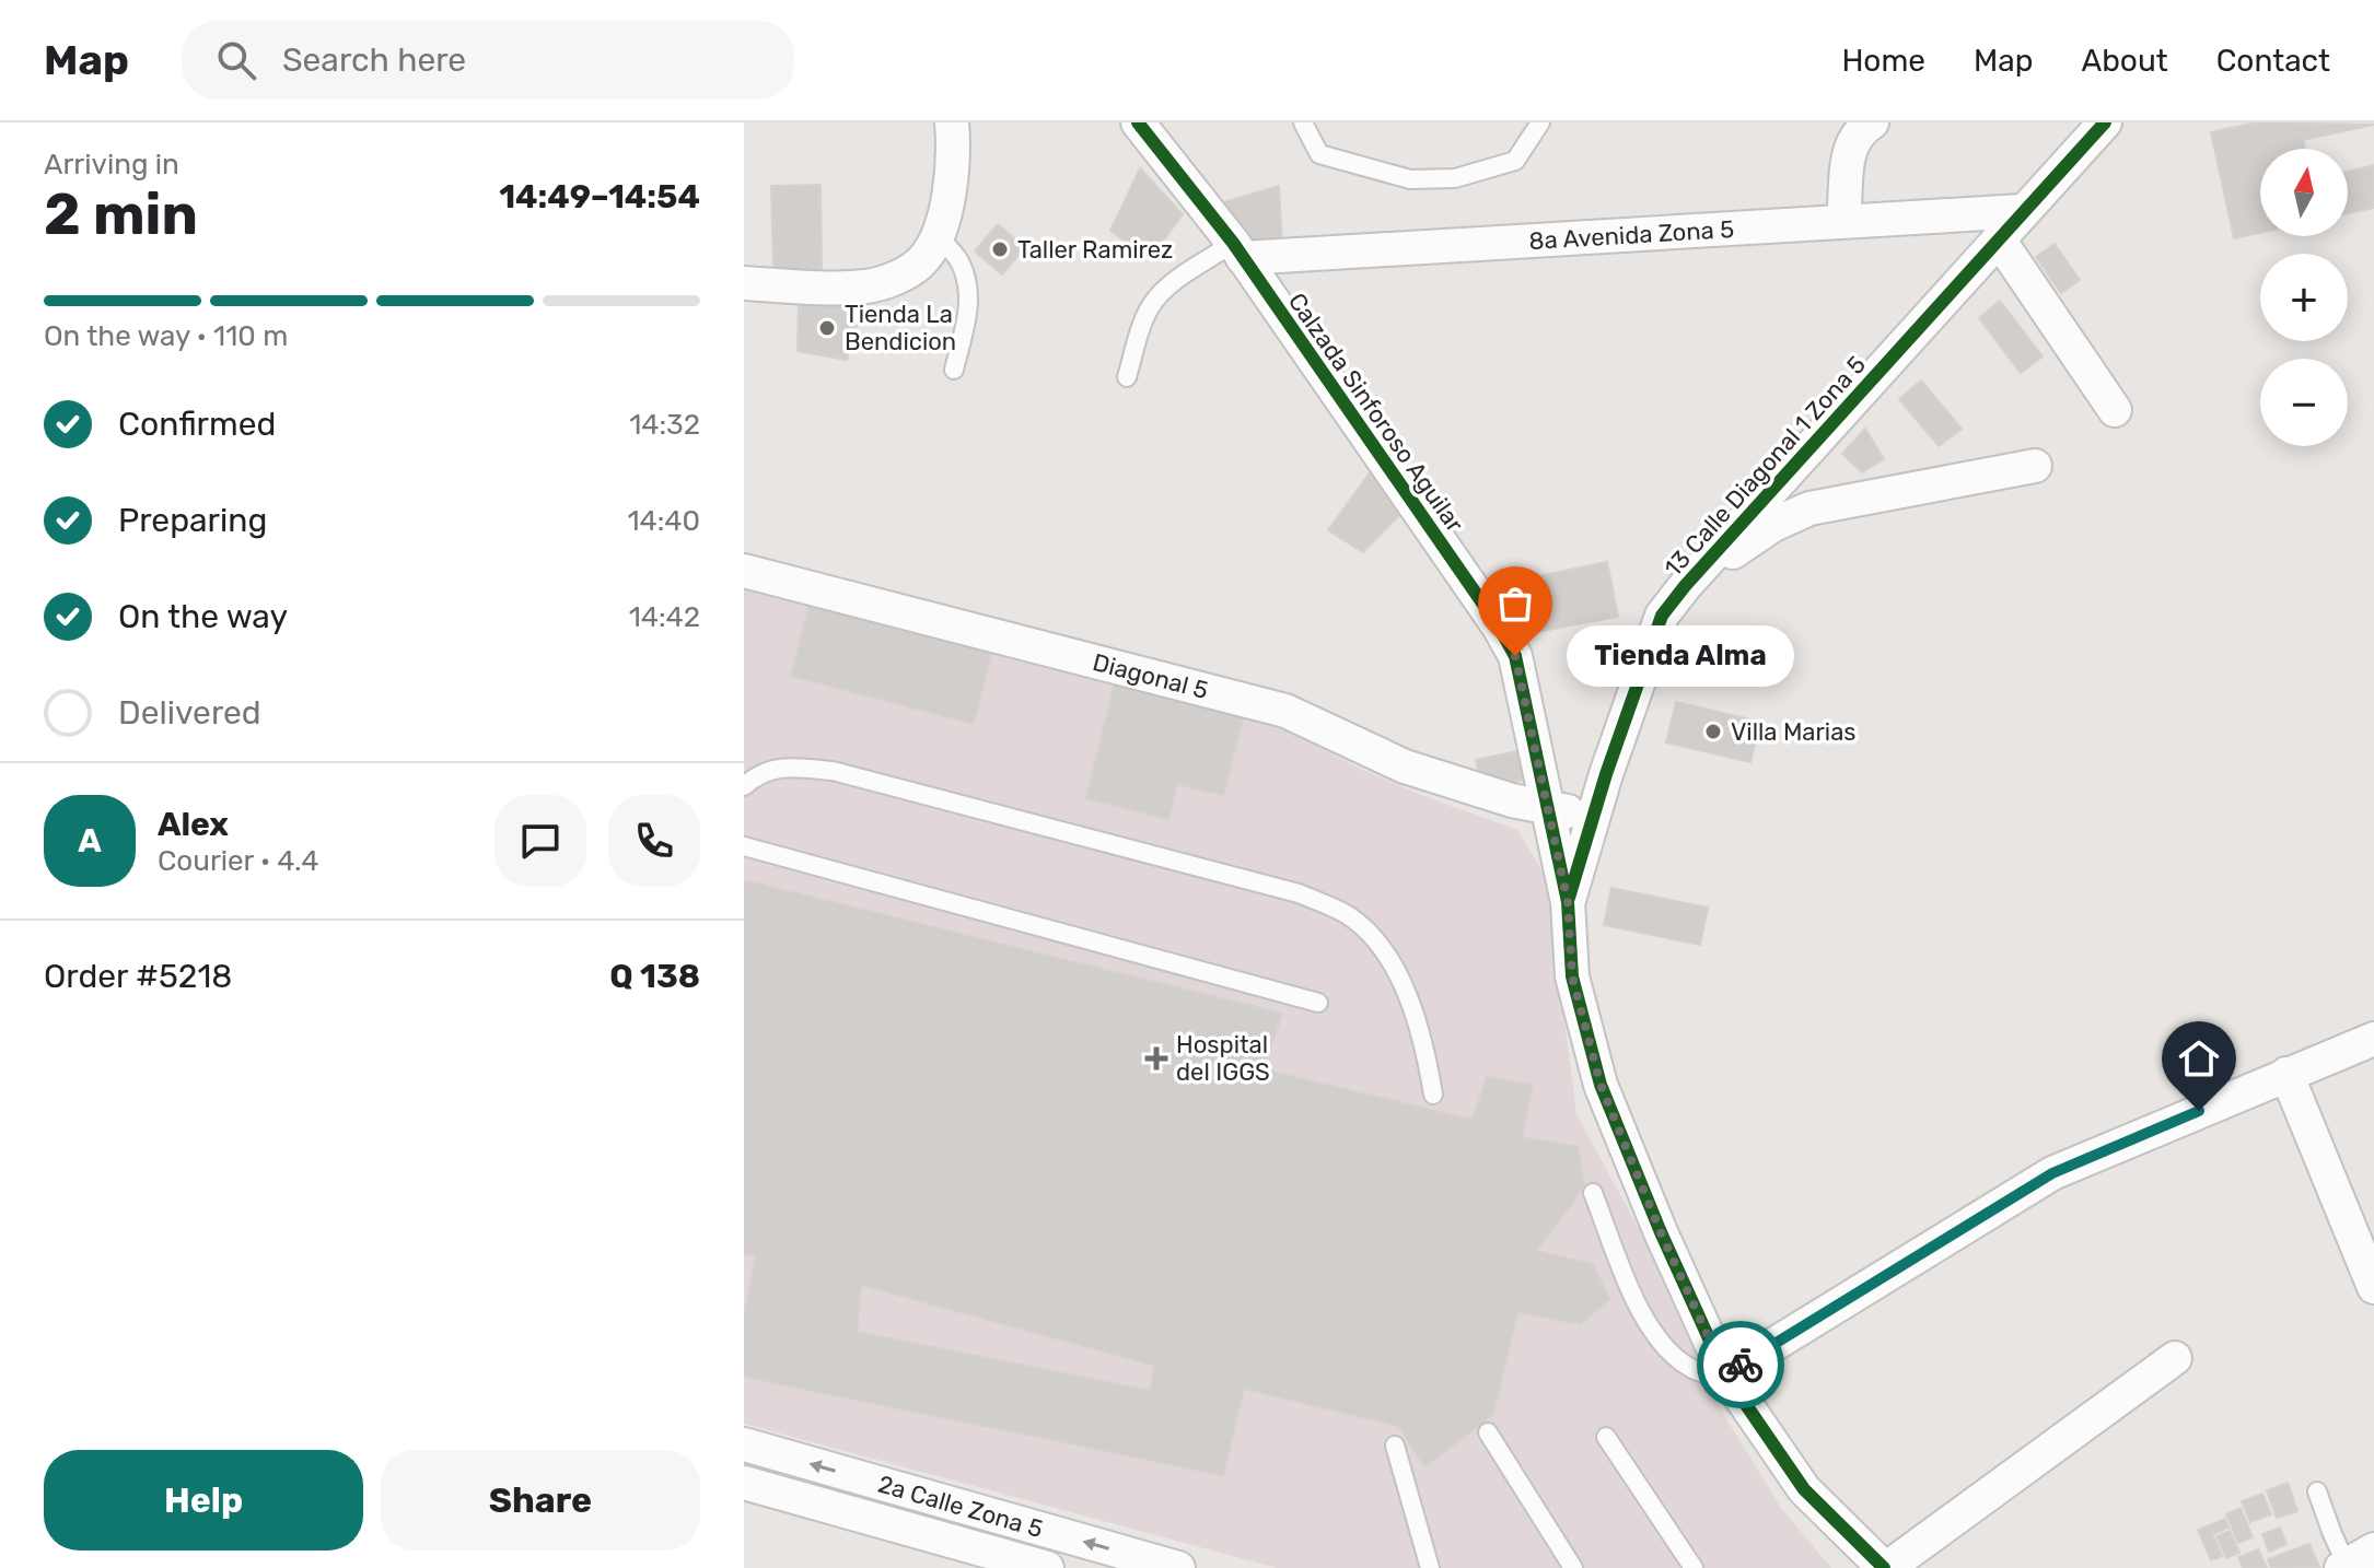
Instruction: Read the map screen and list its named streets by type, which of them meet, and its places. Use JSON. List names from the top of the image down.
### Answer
{
  "streets": {
    "street": [
      "8a Avenida Zona 5",
      "Calzada Sinforoso Aguilar",
      "13 Calle Diagonal 1 Zona 5",
      "Diagonal 5",
      "2a Calle Zona 5"
    ]
  },
  "crossings": [
    ["8a Avenida Zona 5", "Calzada Sinforoso Aguilar"],
    ["8a Avenida Zona 5", "13 Calle Diagonal 1 Zona 5"],
    ["Calzada Sinforoso Aguilar", "13 Calle Diagonal 1 Zona 5"],
    ["Calzada Sinforoso Aguilar", "Diagonal 5"],
    ["13 Calle Diagonal 1 Zona 5", "Diagonal 5"]
  ],
  "places": {
    "other": [
      "Taller Ramirez",
      "Tienda La Bendicion",
      "Tienda Alma",
      "Villa Marias"
    ],
    "health": ["Hospital del IGGS"]
  },
  "north": "top",
  "page": {
    "header": "Map",
    "search": "Search here",
    "nav": [
      "Home",
      "Map",
      "About",
      "Contact"
    ],
    "heading": ["2 min", "Arriving in", "14:49–14:54"],
    "panel": [
      "Alex",
      "Courier · 4.4",
      "Order #5218",
      "Q 138"
    ],
    "map_buttons": ["+", "−"],
    "bar": "On the way · 110 m",
    "list": [
      ["Confirmed", "14:32"],
      ["Preparing", "14:40"],
      ["On the way", "14:42"],
      "Delivered"
    ],
    "bubble": "Tienda Alma",
    "round": "A",
    "buttons": ["Help", "Share"]
  }
}
